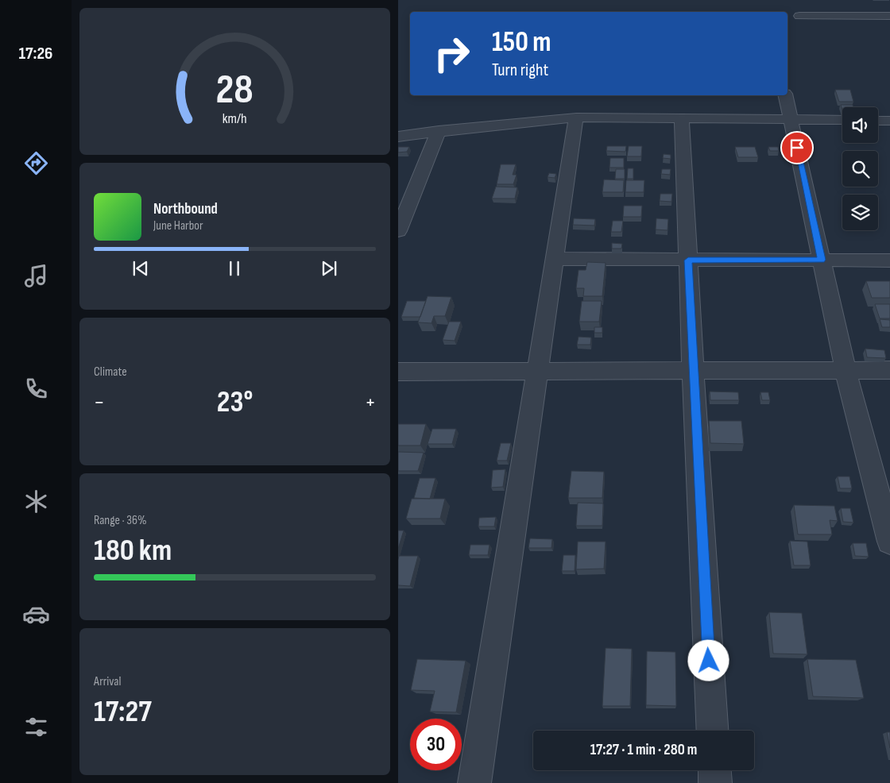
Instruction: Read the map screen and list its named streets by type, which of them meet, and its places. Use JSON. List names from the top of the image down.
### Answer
{
  "page": {
    "tabs": "17:26",
    "turn": ["150 m", "Turn right"],
    "song": ["Northbound", "June Harbor"],
    "tile": [
      "Climate",
      ["Range · 36%", "180 km"],
      ["Arrival", "17:27"]
    ],
    "heat": ["−", "23°", "+"],
    "limit": "30",
    "trip": "17:27 · 1 min · 280 m",
    "gauge": ["28", "km/h"]
  }
}
